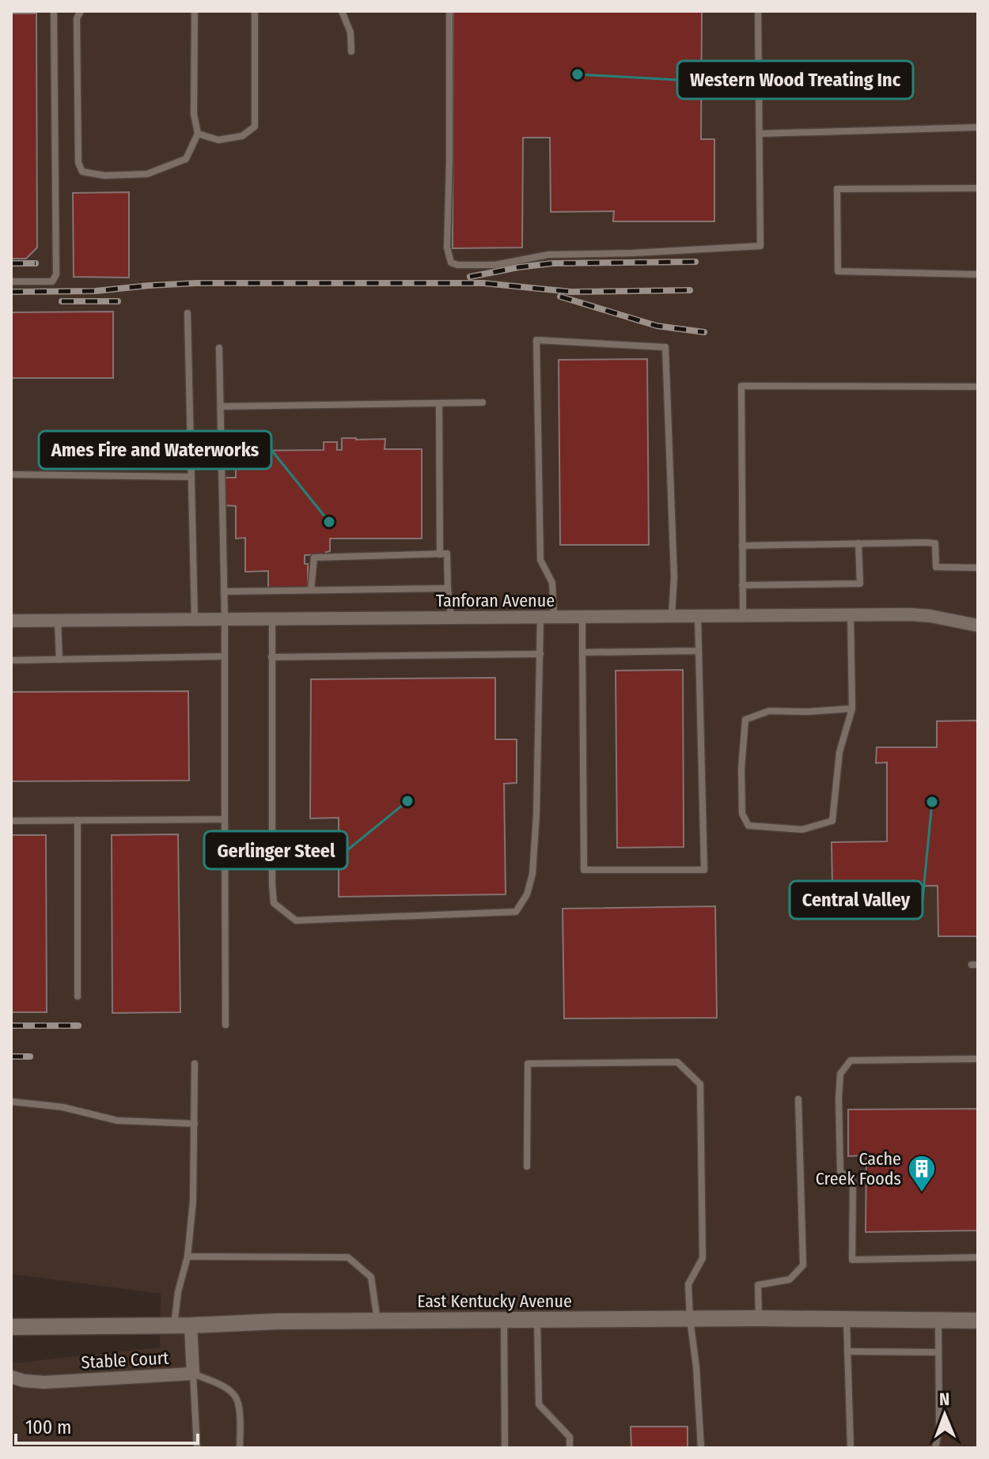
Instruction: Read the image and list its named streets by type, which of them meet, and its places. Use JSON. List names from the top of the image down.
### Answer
{
  "streets": {
    "street": ["Tanforan Avenue", "East Kentucky Avenue", "Stable Court"]
  },
  "crossings": [
    ["East Kentucky Avenue", "Stable Court"]
  ],
  "places": {
    "other": [
      "Western Wood Treating Inc",
      "Ames Fire and Waterworks",
      "Gerlinger Steel",
      "Central Valley"
    ],
    "building": ["Cache Creek Foods"]
  },
  "scale_bar": "100 m",
  "north": "top"
}
